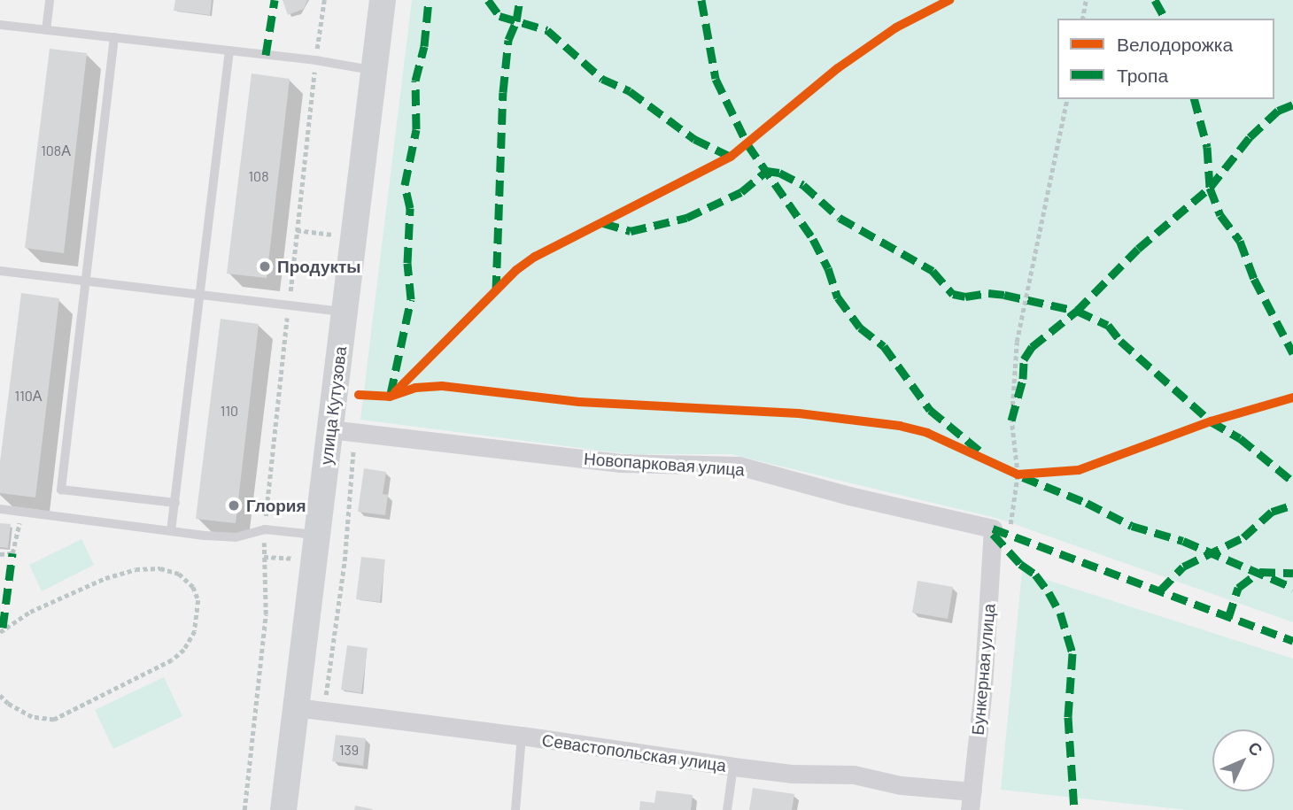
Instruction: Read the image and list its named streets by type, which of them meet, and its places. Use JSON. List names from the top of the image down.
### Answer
{
  "streets": {
    "main road": ["улица Кутузова"],
    "street": ["Новопарковая улица", "Бункерная улица", "Севастопольская улица"]
  },
  "crossings": [
    ["улица Кутузова", "Новопарковая улица"],
    ["улица Кутузова", "Севастопольская улица"],
    ["Новопарковая улица", "Бункерная улица"],
    ["Бункерная улица", "Севастопольская улица"]
  ],
  "places": ["Продукты", "Глория"],
  "house_numbers": [
    "108А",
    "108",
    "110А",
    "110",
    "139"
  ],
  "legend": ["Велодорожка", "Тропа"],
  "north": "top right"
}
